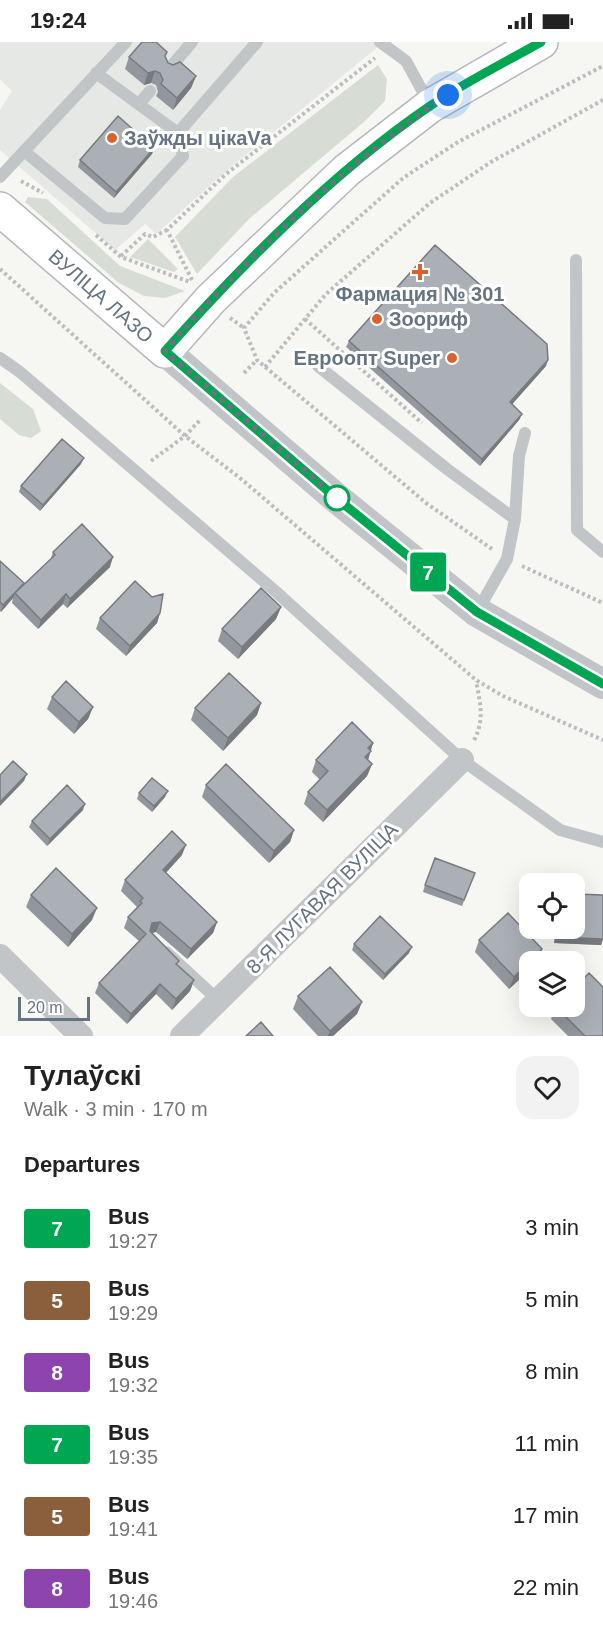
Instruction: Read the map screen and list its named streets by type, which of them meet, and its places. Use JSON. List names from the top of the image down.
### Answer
{
  "streets": {
    "main road": ["ВУЛІЦА ЛАЗО"],
    "street": ["8-Я ЛУГАВАЯ ВУЛІЦА"]
  },
  "places": {
    "other": ["Заўжды цікаVа", "Зоориф", "Евроопт Super"],
    "health": ["Фармация № 301"]
  },
  "lines": ["bus line 7"],
  "scale_bar": "20 m",
  "page": {
    "status": "19:24",
    "on_map": "7",
    "scale": "20 m",
    "heading": [
      ["Тулаўскі", "Walk · 3 min · 170 m"],
      "Departures"
    ],
    "list": [
      {
        "mark": "7",
        "name": "Bus",
        "note": "19:27",
        "value": "3 min"
      },
      {
        "mark": "5",
        "name": "Bus",
        "note": "19:29",
        "value": "5 min"
      },
      {
        "mark": "8",
        "name": "Bus",
        "note": "19:32",
        "value": "8 min"
      },
      {
        "mark": "7",
        "name": "Bus",
        "note": "19:35",
        "value": "11 min"
      },
      {
        "mark": "5",
        "name": "Bus",
        "note": "19:41",
        "value": "17 min"
      },
      {
        "mark": "8",
        "name": "Bus",
        "note": "19:46",
        "value": "22 min"
      }
    ]
  }
}
